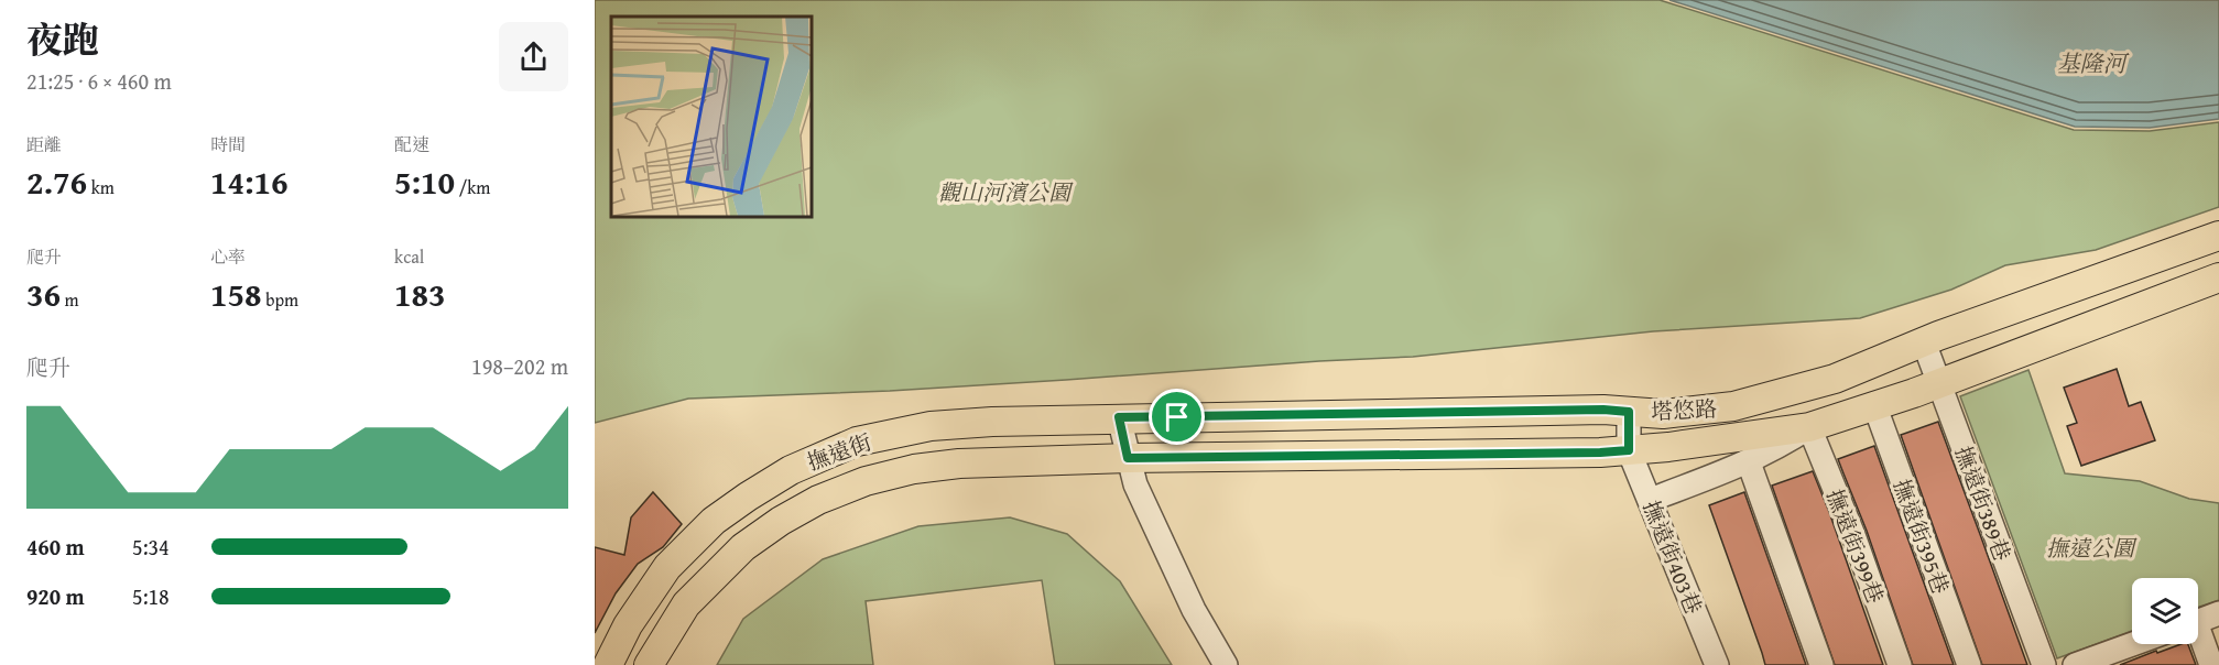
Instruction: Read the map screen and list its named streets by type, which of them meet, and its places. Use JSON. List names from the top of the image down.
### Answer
{
  "streets": {
    "main road": ["塔悠路", "撫遠街"],
    "street": [
      "撫遠街389巷",
      "撫遠街395巷",
      "撫遠街399巷",
      "撫遠街403巷"
    ]
  },
  "crossings": [
    ["塔悠路", "撫遠街"],
    ["塔悠路", "撫遠街389巷"],
    ["塔悠路", "撫遠街395巷"],
    ["塔悠路", "撫遠街399巷"],
    ["塔悠路", "撫遠街403巷"]
  ],
  "water": ["基隆河"],
  "parks": ["觀山河濱公園", "撫遠公園"],
  "page": {
    "heading": ["夜跑", "21:25 · 6 × 460 m"],
    "stats": [
      ["距離", "2.76 km"],
      ["時間", "14:16"],
      ["配速", "5:10 /km"],
      ["爬升", "36 m"],
      ["心率", "158 bpm"],
      ["kcal", "183"]
    ],
    "chart": ["爬升", "198–202 m"],
    "list": [
      {
        "name": "460 m",
        "note": "5:34"
      },
      {
        "name": "920 m",
        "note": "5:18"
      }
    ]
  }
}
